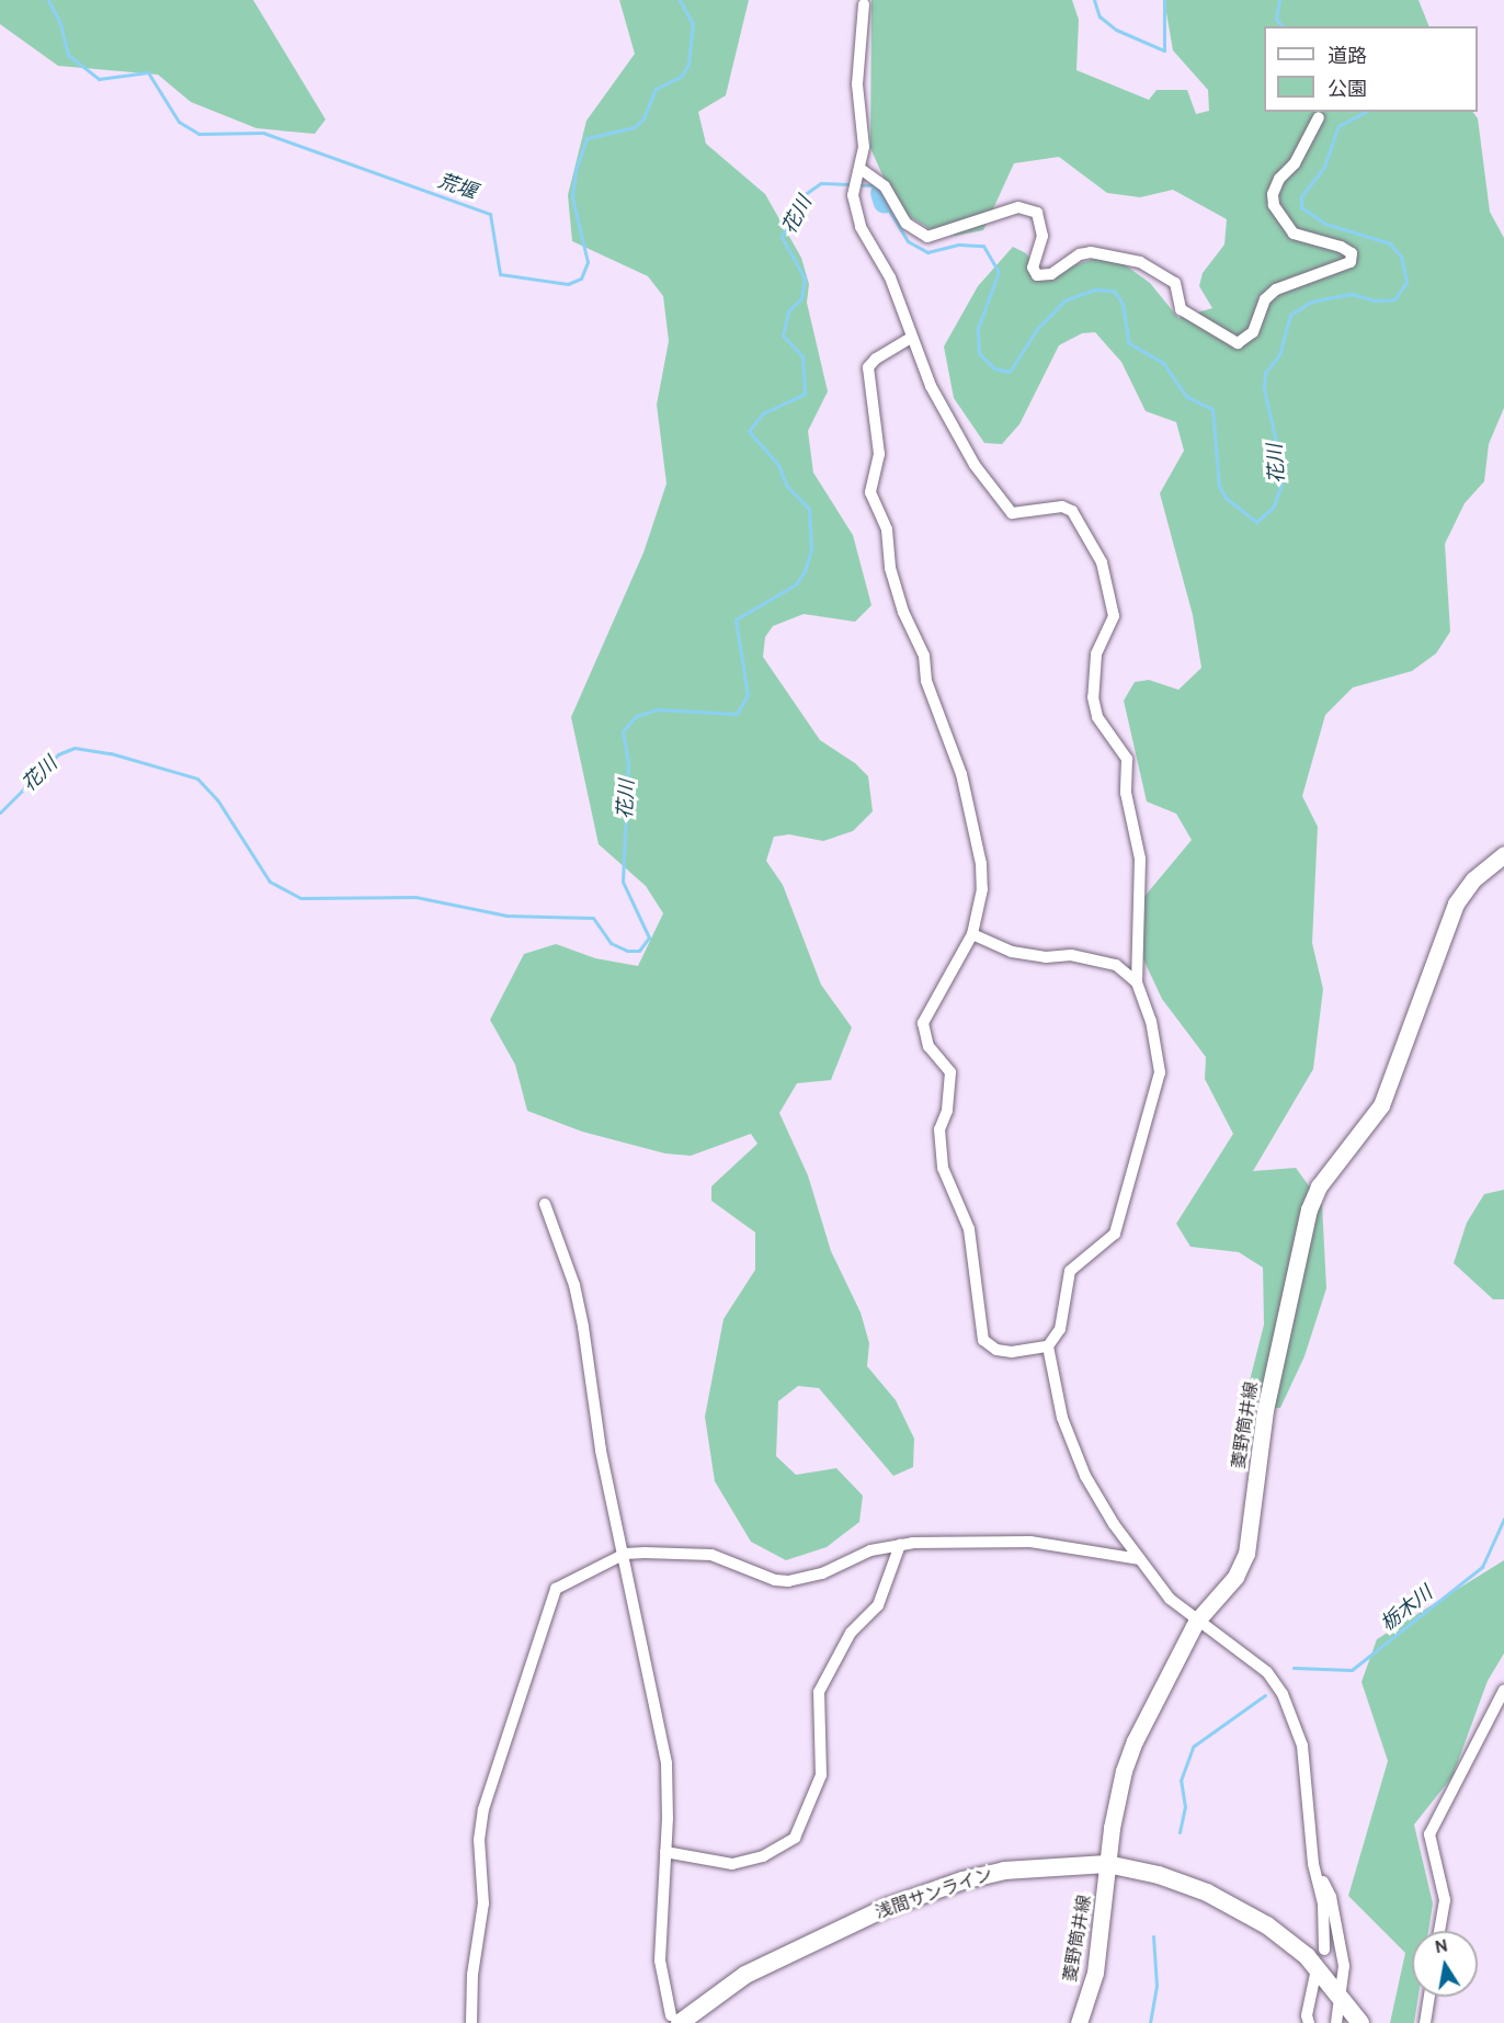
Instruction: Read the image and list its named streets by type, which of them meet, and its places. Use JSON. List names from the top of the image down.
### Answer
{
  "streets": {
    "main road": ["菱野筒井線", "浅間サンライン"]
  },
  "crossings": [
    ["菱野筒井線", "浅間サンライン"]
  ],
  "water": ["荒堰", "花川", "栃木川"],
  "legend": ["道路", "公園"],
  "north": "top"
}
